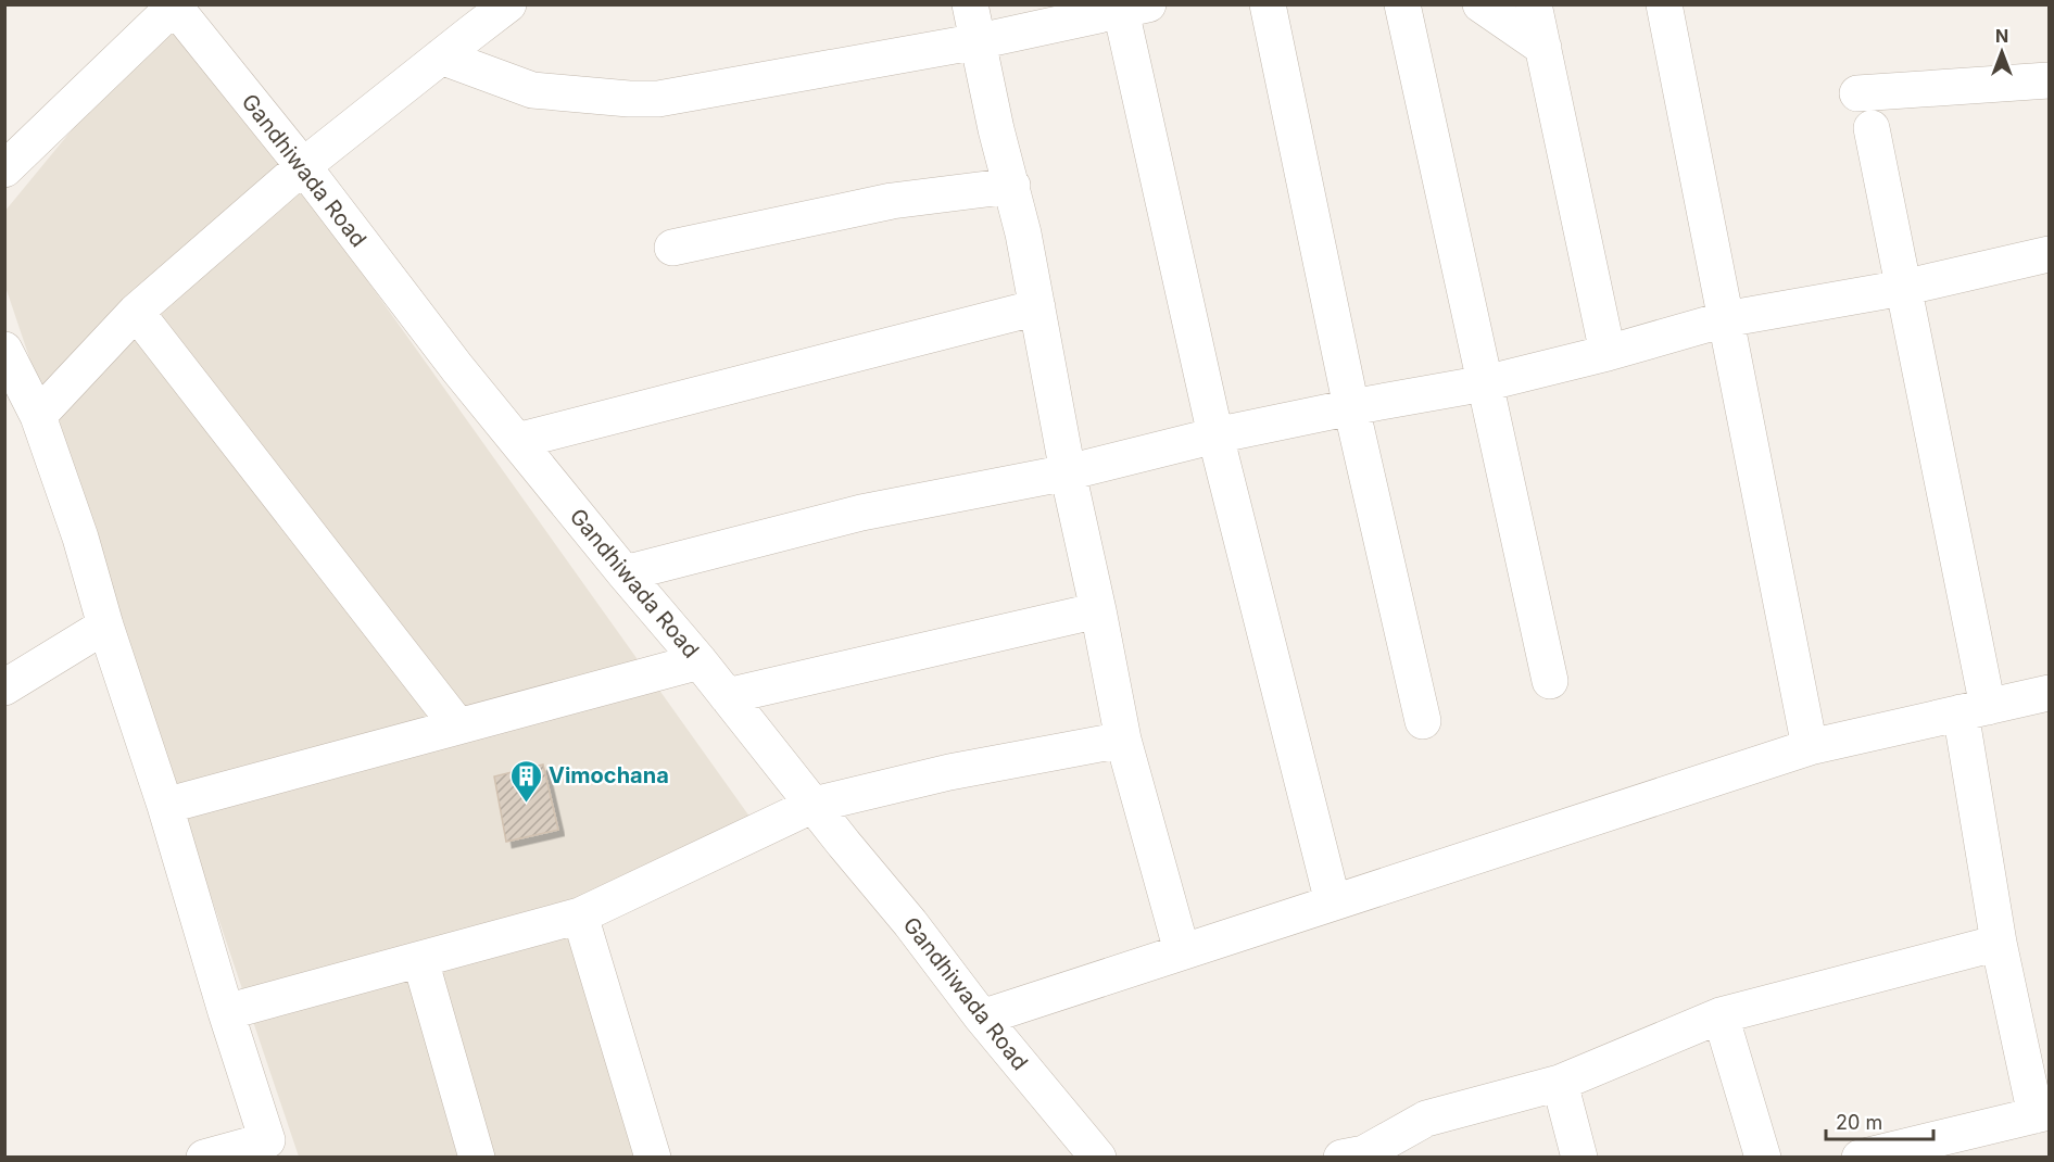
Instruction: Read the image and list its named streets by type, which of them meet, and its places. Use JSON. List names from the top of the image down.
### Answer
{
  "streets": {
    "street": ["Gandhiwada Road"]
  },
  "places": {
    "building": ["Vimochana"]
  },
  "scale_bar": "20 m",
  "north": "top"
}
